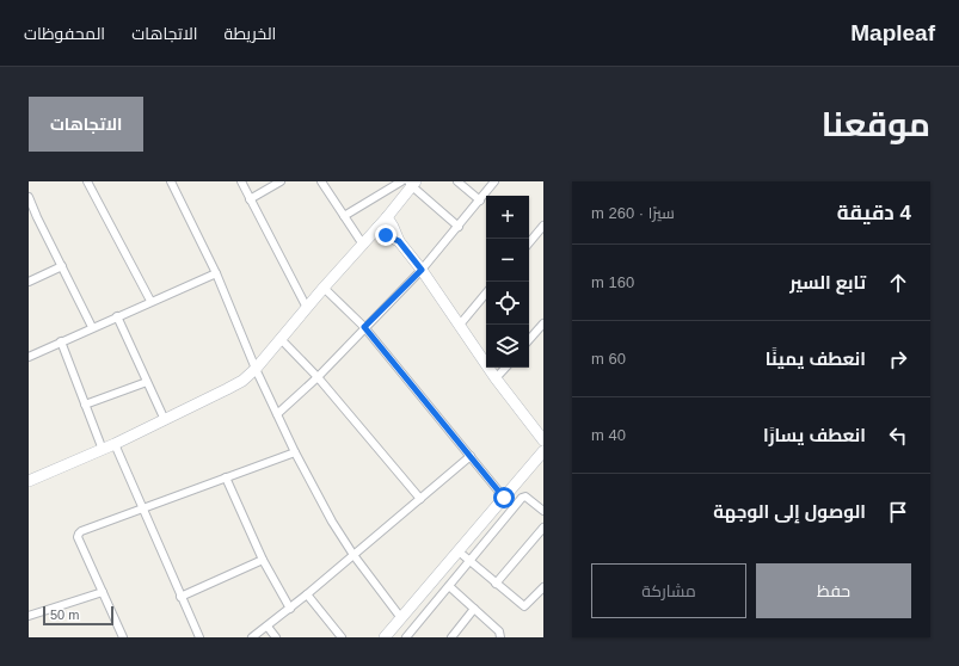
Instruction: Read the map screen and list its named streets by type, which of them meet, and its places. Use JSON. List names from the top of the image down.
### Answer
{
  "scale_bar": "50 m",
  "page": {
    "header": "Mapleaf",
    "nav": ["الخريطة", "الاتجاهات", "المحفوظات"],
    "title": "موقعنا",
    "buttons": [
      "الاتجاهات",
      ["حفظ", "مشاركة"]
    ],
    "heading": ["4 دقيقة", "سيرًا · 260 m"],
    "map_buttons": ["+", "−"],
    "list": [
      ["تابع السير", "160 m"],
      ["انعطف يمينًا", "60 m"],
      ["انعطف يسارًا", "40 m"],
      "الوصول إلى الوجهة"
    ],
    "scale": "50 m"
  }
}
